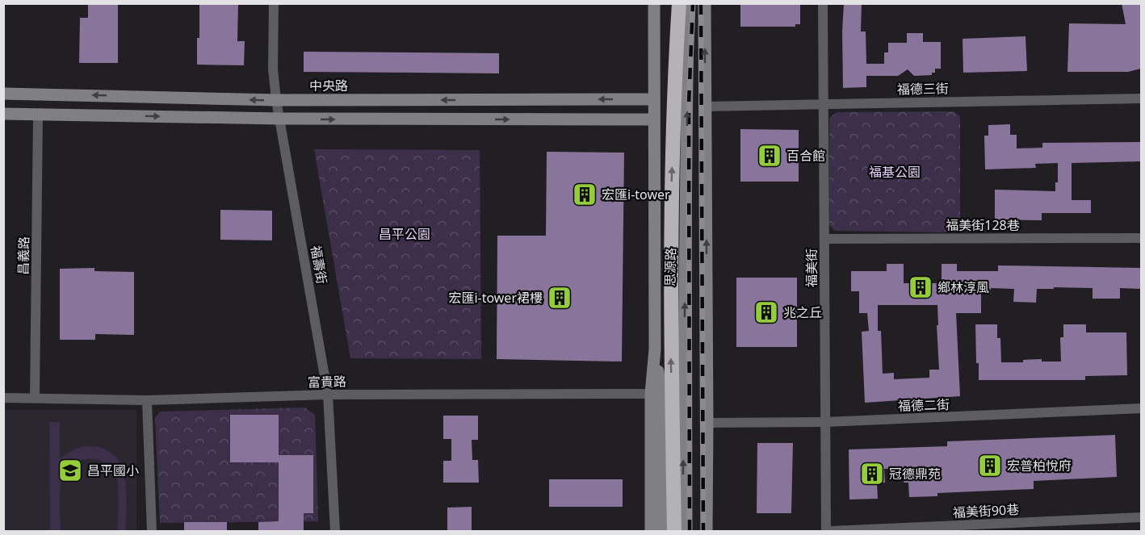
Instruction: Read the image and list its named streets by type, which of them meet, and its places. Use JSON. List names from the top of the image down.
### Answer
{
  "streets": {
    "main road": ["中央路", "思源路"],
    "street": [
      "福德三街",
      "福美街128巷",
      "昌義路",
      "福壽街",
      "福美街",
      "富貴路",
      "福德二街",
      "福美街90巷"
    ]
  },
  "crossings": [
    ["中央路", "福壽街"],
    ["中央路", "思源路"],
    ["福德三街", "福美街"],
    ["福美街128巷", "福美街"],
    ["昌義路", "富貴路"],
    ["福壽街", "富貴路"],
    ["思源路", "富貴路"],
    ["福美街", "福德二街"]
  ],
  "parks": ["福基公園", "昌平公園"],
  "places": {
    "building": [
      "百合館",
      "宏匯i-tower",
      "鄉林淳風",
      "宏匯i-tower裙樓",
      "兆之丘",
      "宏普柏悅府",
      "冠德鼎苑"
    ],
    "school or university": ["昌平國小"]
  }
}
